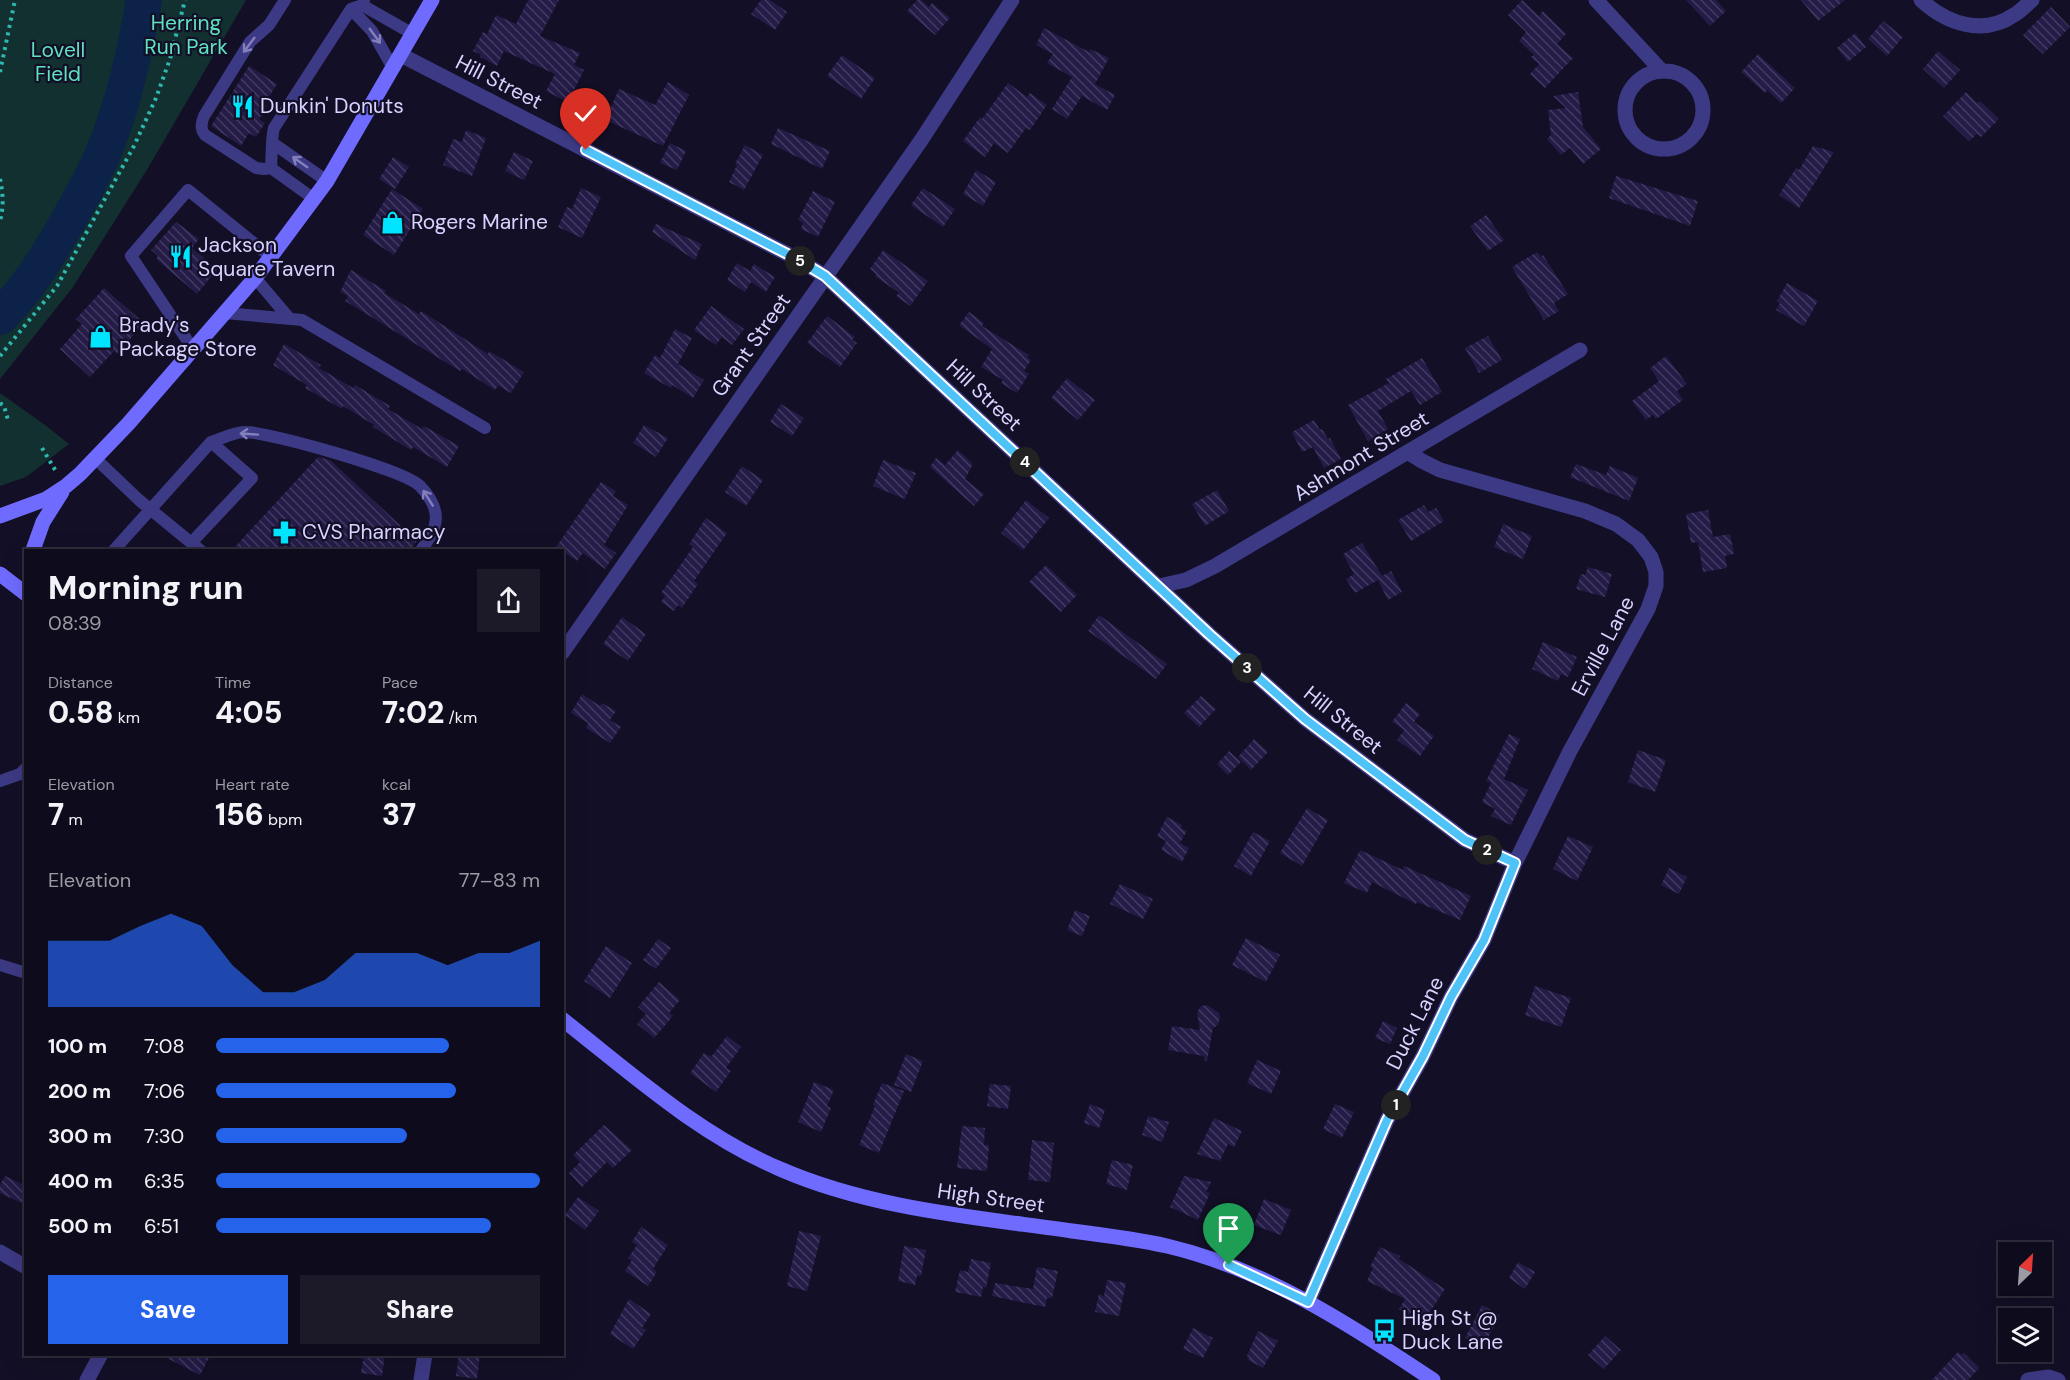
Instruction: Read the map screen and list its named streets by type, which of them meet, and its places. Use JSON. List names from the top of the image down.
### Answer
{
  "streets": {
    "main road": ["High Street"],
    "street": [
      "Hill Street",
      "Grant Street",
      "Ashmont Street",
      "Erville Lane",
      "Duck Lane"
    ]
  },
  "crossings": [
    ["Hill Street", "Grant Street"],
    ["Hill Street", "Ashmont Street"],
    ["Hill Street", "Erville Lane"],
    ["Hill Street", "Duck Lane"],
    ["Ashmont Street", "Erville Lane"],
    ["Erville Lane", "Duck Lane"],
    ["Duck Lane", "High Street"]
  ],
  "parks": ["Herring Run Park", "Lovell Field"],
  "places": {
    "restaurant": ["Dunkin' Donuts", "Jackson Square Tavern"],
    "shop": ["Rogers Marine", "Brady's Package Store"],
    "pharmacy": ["CVS Pharmacy"],
    "bus stop": ["High St @ Duck Lane"]
  },
  "north": "top right",
  "page": {
    "pins": [
      "5",
      "4",
      "3",
      "2",
      "1"
    ],
    "heading": ["Morning run", "08:39"],
    "stats": [
      ["Distance", "0.58 km"],
      ["Time", "4:05"],
      ["Pace", "7:02 /km"],
      ["Elevation", "7 m"],
      ["Heart rate", "156 bpm"],
      ["kcal", "37"]
    ],
    "chart": ["Elevation", "77–83 m"],
    "list": [
      {
        "name": "100 m",
        "note": "7:08"
      },
      {
        "name": "200 m",
        "note": "7:06"
      },
      {
        "name": "300 m",
        "note": "7:30"
      },
      {
        "name": "400 m",
        "note": "6:35"
      },
      {
        "name": "500 m",
        "note": "6:51"
      }
    ],
    "buttons": ["Save", "Share"]
  }
}
